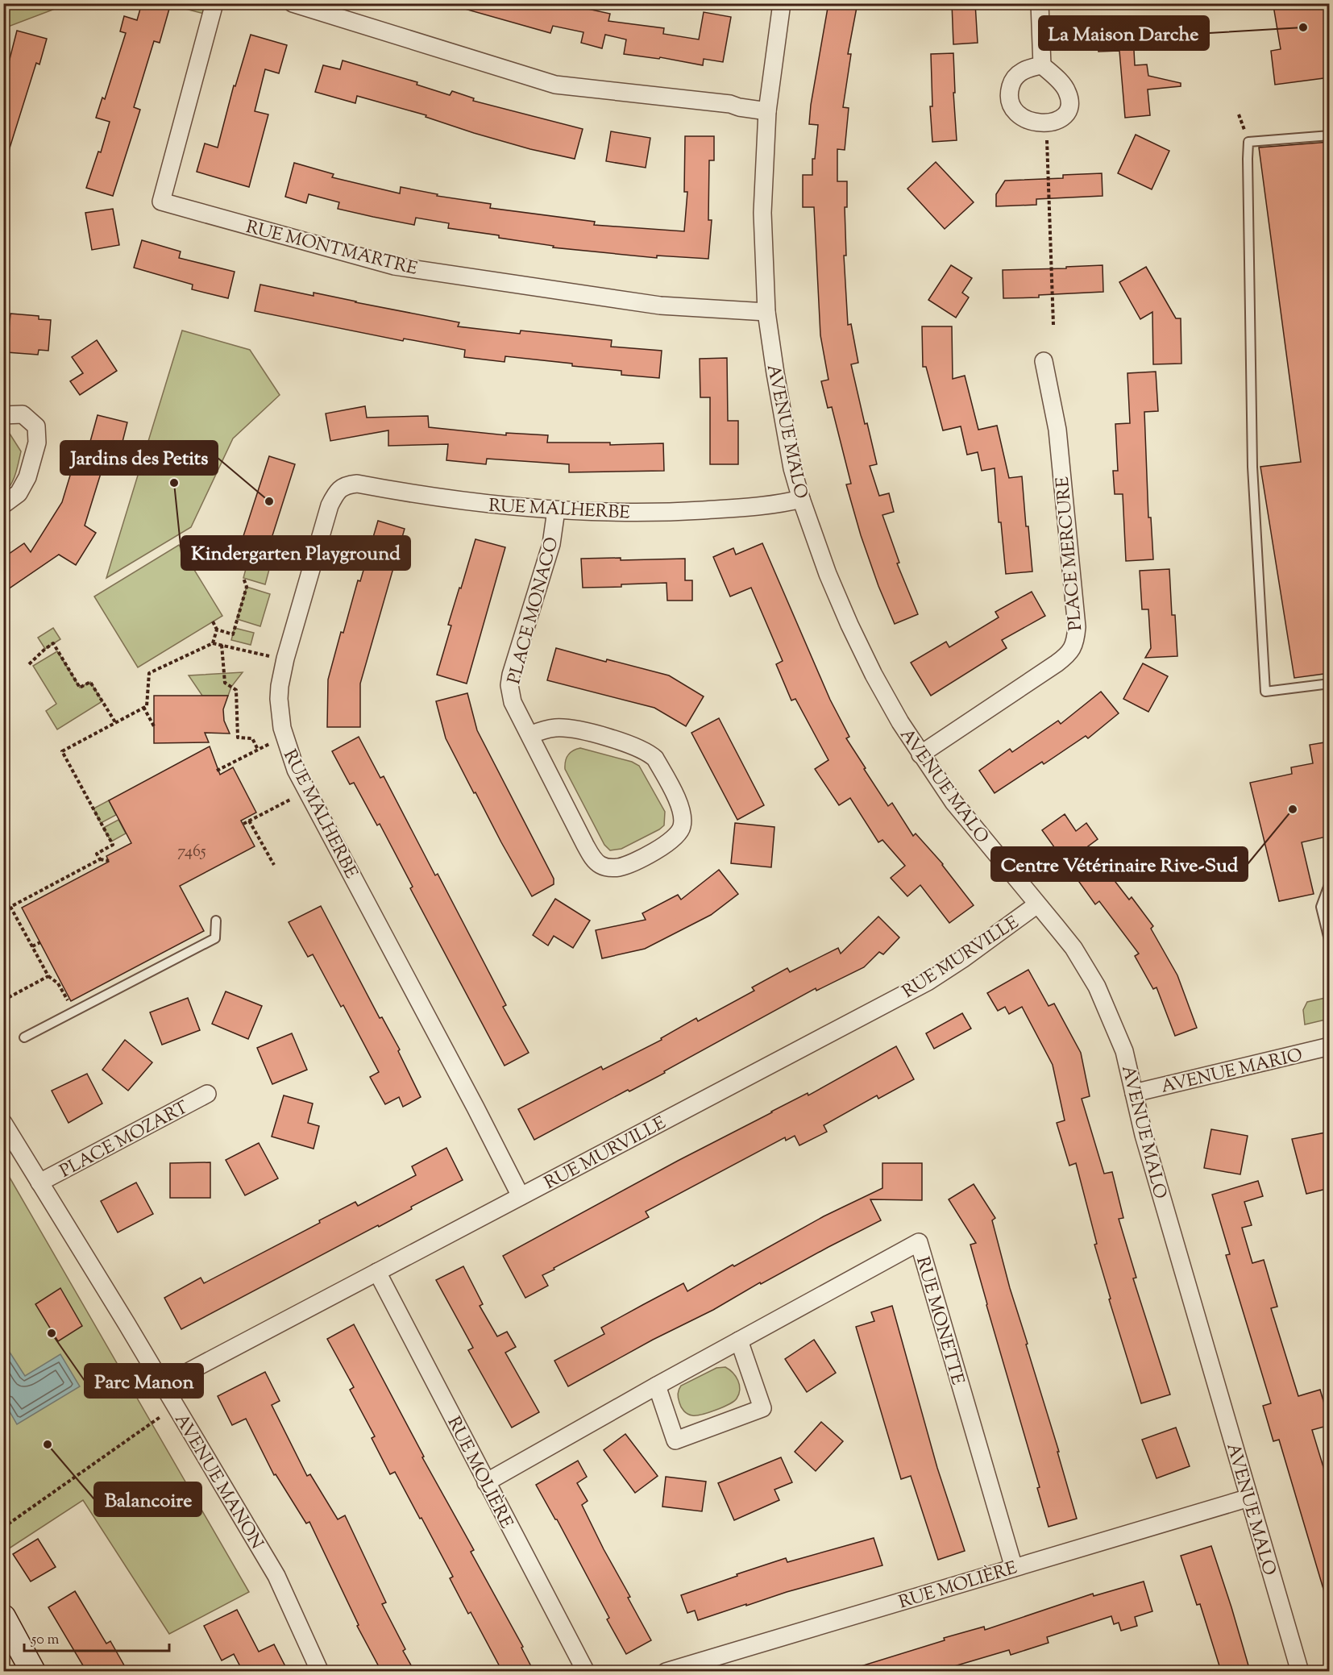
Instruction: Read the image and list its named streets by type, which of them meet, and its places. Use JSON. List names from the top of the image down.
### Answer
{
  "streets": {
    "street": [
      "RUE MONTMARTRE",
      "AVENUE MALO",
      "RUE MALHERBE",
      "PLACE MERCURE",
      "PLACE MONACO",
      "RUE MURVILLE",
      "AVENUE MARIO",
      "PLACE MOZART",
      "RUE MONETTE",
      "RUE MOLIÈRE",
      "AVENUE MANON"
    ]
  },
  "crossings": [
    ["RUE MONTMARTRE", "AVENUE MALO"],
    ["AVENUE MALO", "RUE MALHERBE"],
    ["AVENUE MALO", "PLACE MERCURE"],
    ["AVENUE MALO", "RUE MURVILLE"],
    ["AVENUE MALO", "AVENUE MARIO"],
    ["AVENUE MALO", "RUE MOLIÈRE"],
    ["RUE MALHERBE", "PLACE MONACO"],
    ["RUE MALHERBE", "RUE MURVILLE"],
    ["RUE MURVILLE", "RUE MOLIÈRE"],
    ["RUE MURVILLE", "AVENUE MANON"],
    ["PLACE MOZART", "AVENUE MANON"],
    ["RUE MONETTE", "RUE MOLIÈRE"]
  ],
  "places": [
    "La Maison Darche",
    "Kindergarten Playground",
    "Jardins des Petits",
    "Centre Vétérinaire Rive-Sud",
    "Parc Manon",
    "Balancoire"
  ],
  "house_numbers": ["7465"],
  "scale_bar": "50 m"
}
